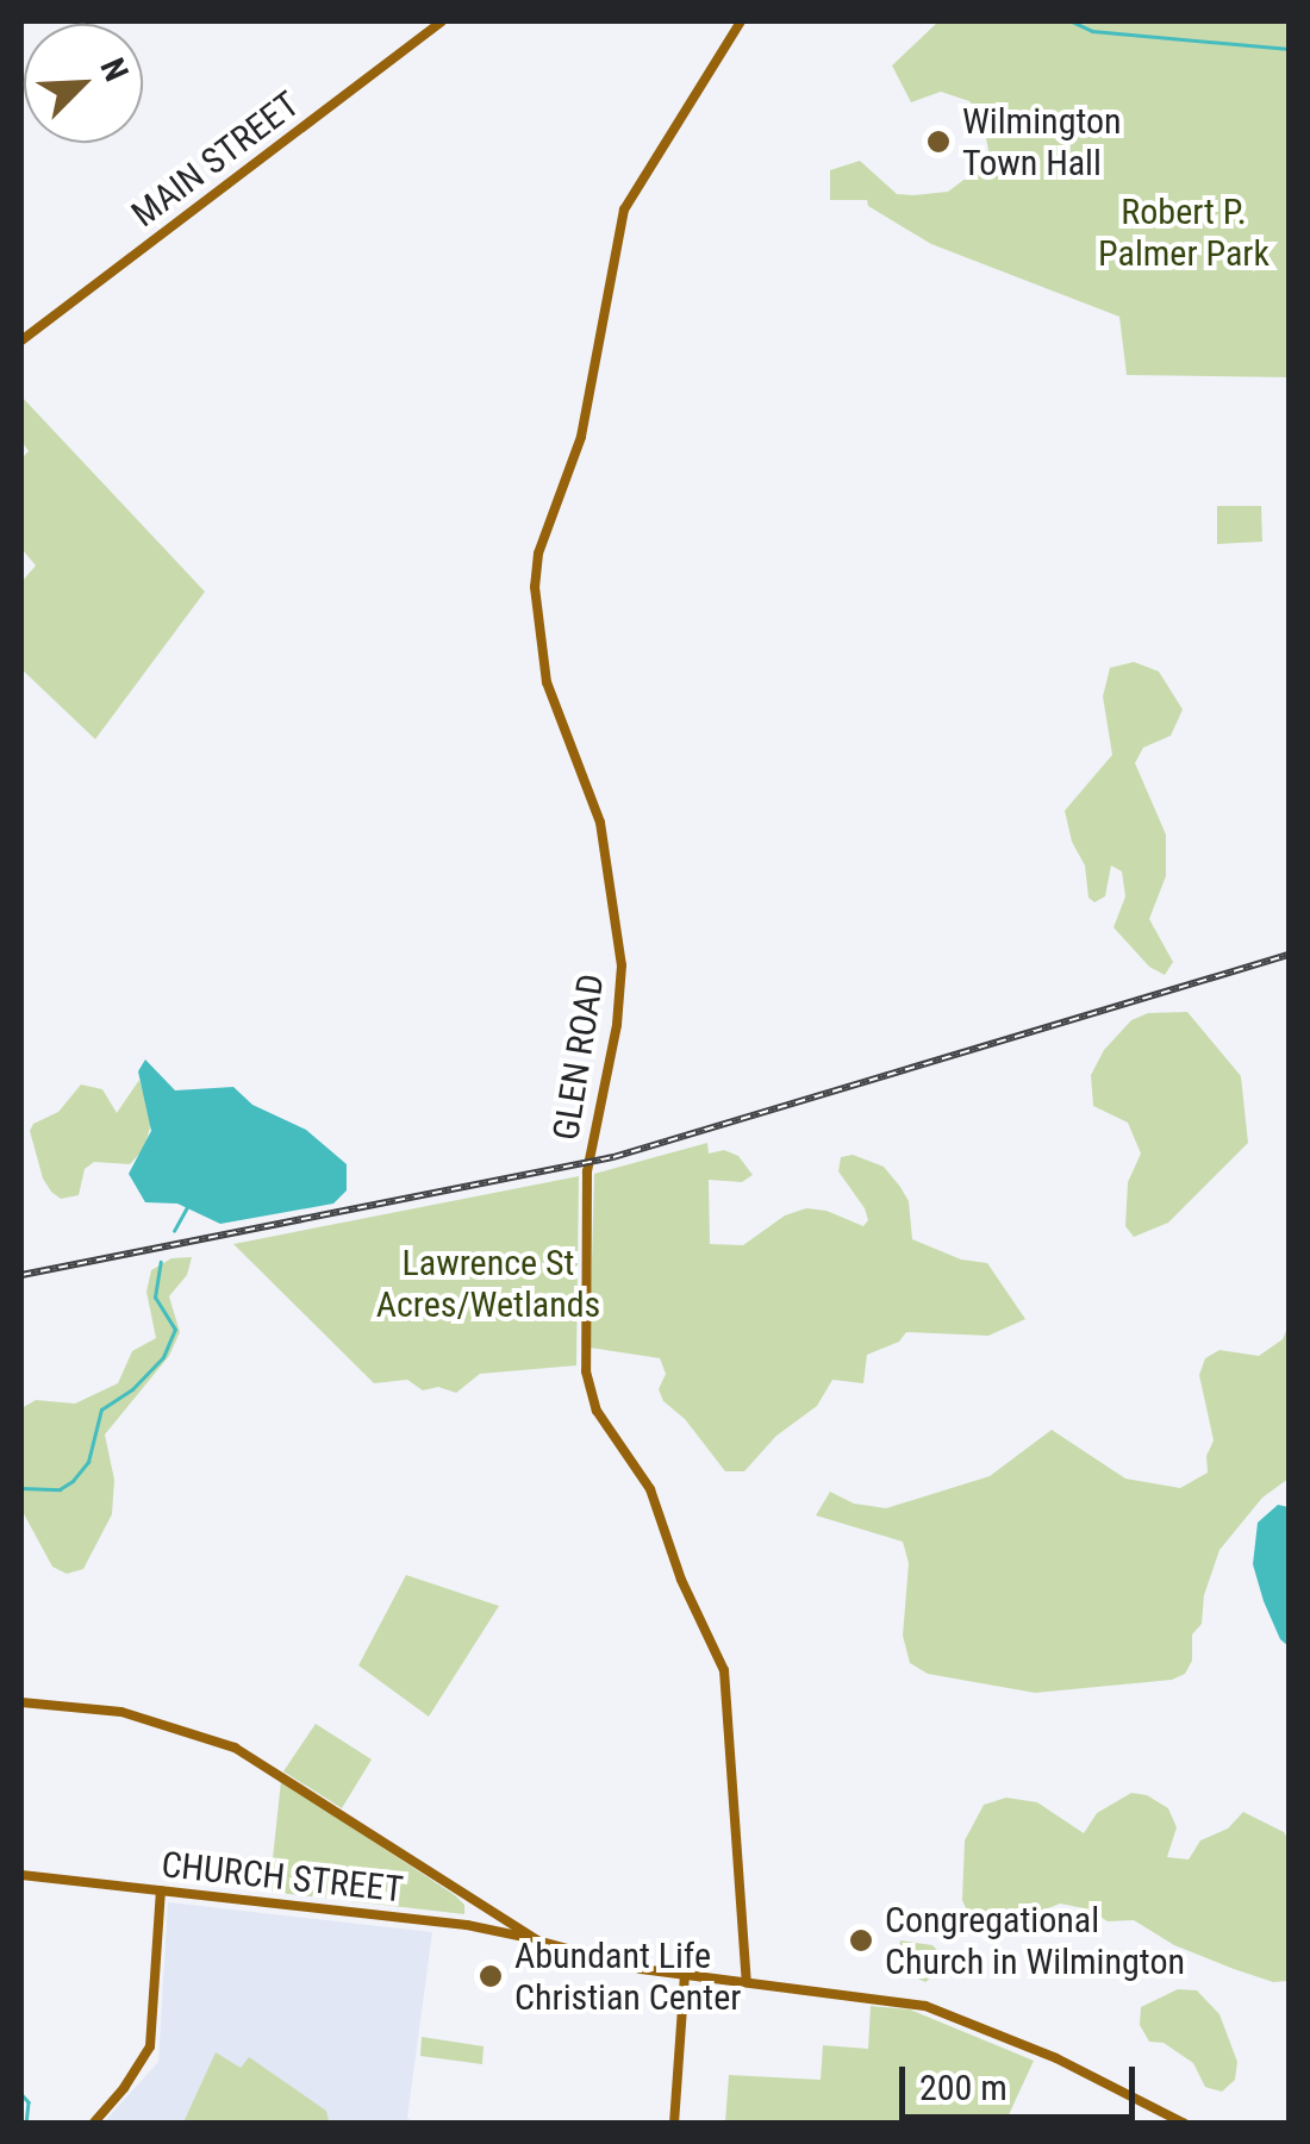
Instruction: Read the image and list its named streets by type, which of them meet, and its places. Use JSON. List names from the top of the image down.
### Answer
{
  "streets": {
    "street": ["MAIN STREET", "GLEN ROAD", "CHURCH STREET"]
  },
  "parks": ["Robert P. Palmer Park", "Lawrence St Acres/Wetlands"],
  "places": ["Wilmington Town Hall", "Congregational Church in Wilmington", "Abundant Life Christian Center"],
  "scale_bar": "200 m",
  "north": "top right"
}
